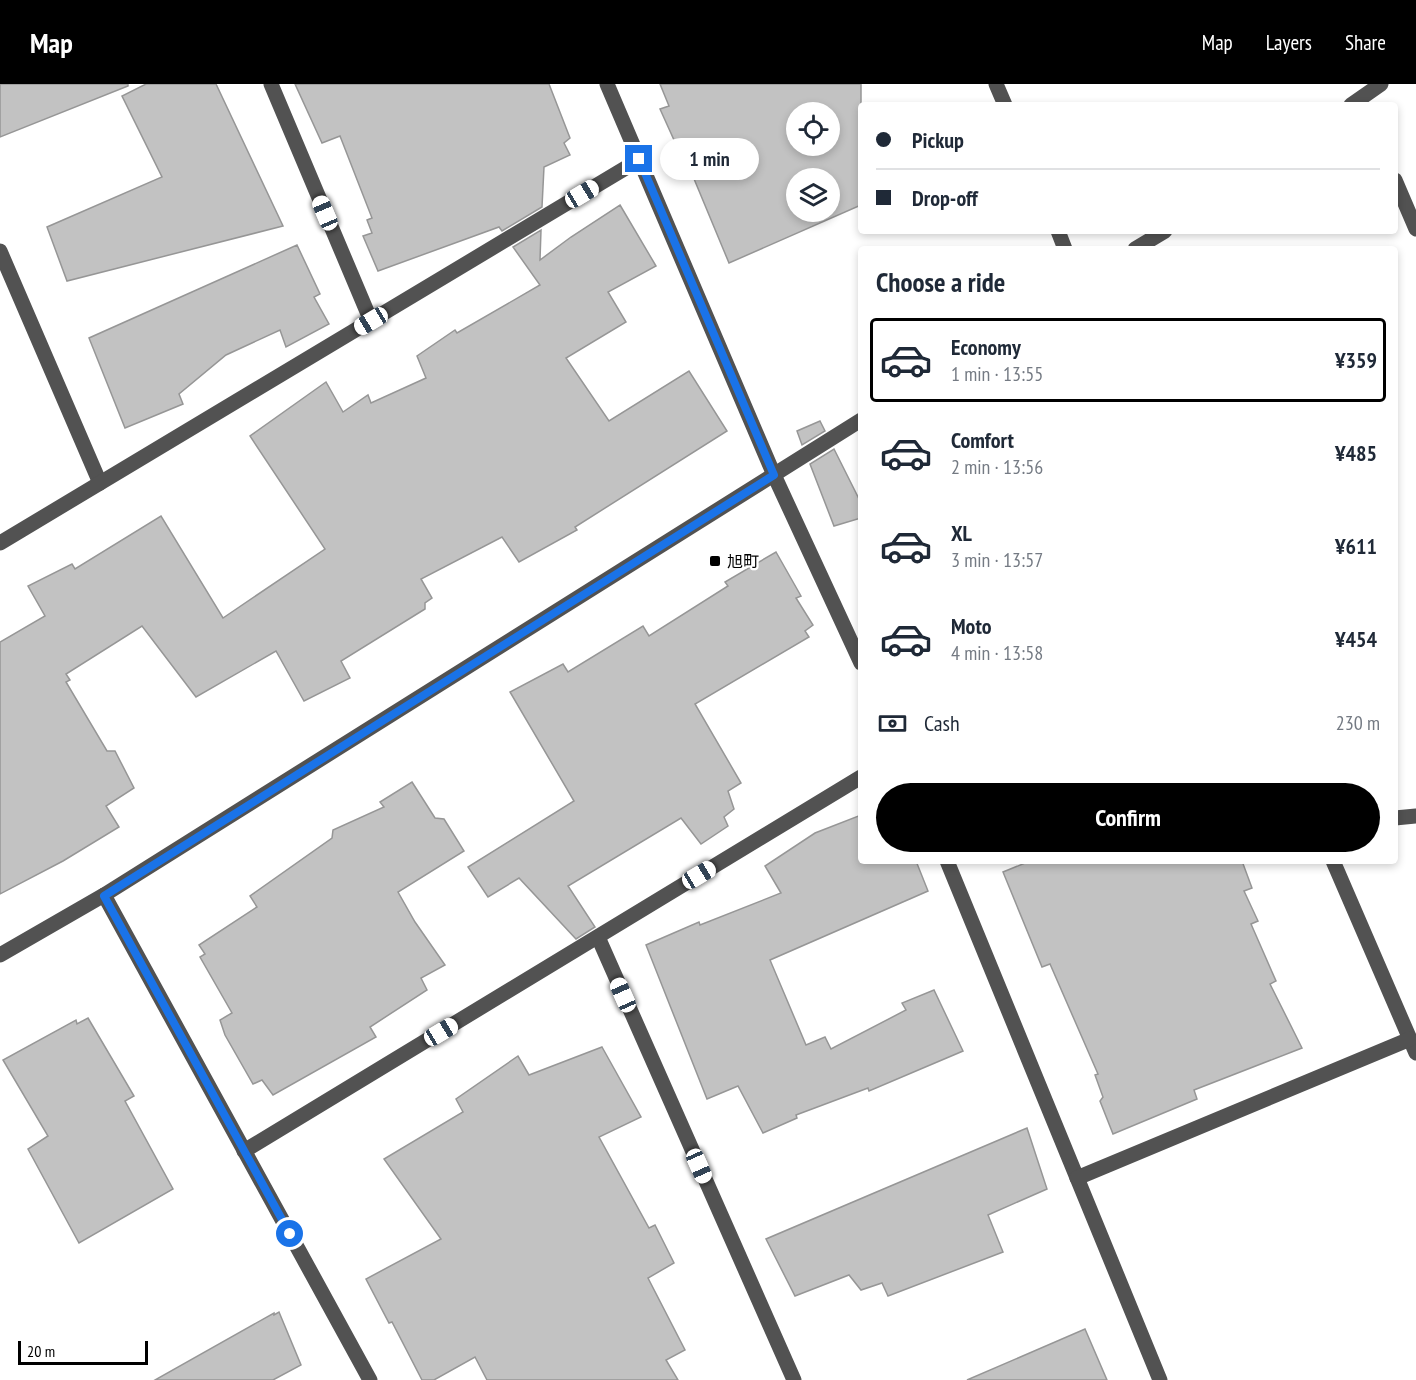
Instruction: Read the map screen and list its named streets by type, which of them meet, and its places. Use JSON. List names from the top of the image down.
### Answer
{
  "places": {
    "transit": ["旭町"]
  },
  "scale_bar": "20 m",
  "page": {
    "header": "Map",
    "nav": ["Map", "Layers", "Share"],
    "banner": ["Pickup", "Drop-off"],
    "bubble": "1 min",
    "heading": "Choose a ride",
    "list": [
      {
        "name": "Economy",
        "note": "1 min · 13:55",
        "value": "¥359"
      },
      {
        "name": "Comfort",
        "note": "2 min · 13:56",
        "value": "¥485"
      },
      {
        "name": "XL",
        "note": "3 min · 13:57",
        "value": "¥611"
      },
      {
        "name": "Moto",
        "note": "4 min · 13:58",
        "value": "¥454"
      }
    ],
    "pay": ["Cash", "230 m"],
    "buttons": "Confirm",
    "scale": "20 m"
  }
}
